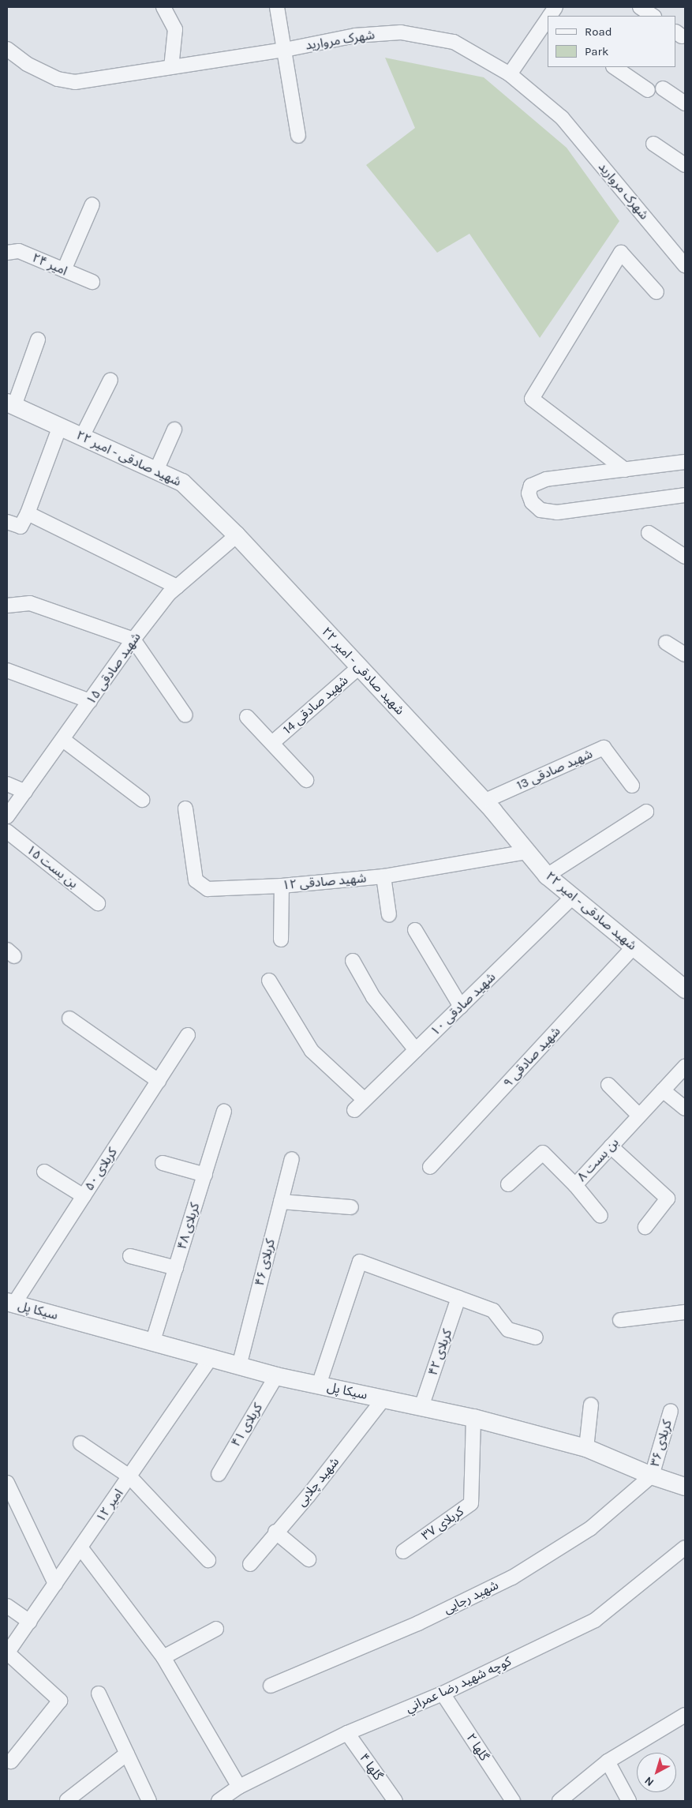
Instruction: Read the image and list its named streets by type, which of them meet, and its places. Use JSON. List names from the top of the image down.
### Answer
{
  "streets": {
    "street": [
      "شهرک مروارید",
      "امیر ۲۴",
      "شهید صادقی - امیر ۲۲",
      "شهید صادقی ۱۵",
      "شهید صادقی 14",
      "شهید صادقی 13",
      "بن بست ۱۵",
      "شهید صادقی ۱۲",
      "شهید صادقی ۱۰",
      "شهید صادقی ۹",
      "بن بست ۸",
      "کربلای ۵۰",
      "کربلای ۴۸",
      "کربلای ۴۶",
      "سیکا پل",
      "کربلای ۴۲",
      "کربلای ۴۱",
      "کربلای ۳۶",
      "شهید چلابی",
      "امير ۱۲",
      "کربلای ۳۷",
      "شهید رجایی",
      "كوچه شهيد رضا عمراني",
      "گلها ۲",
      "گلها ۴"
    ]
  },
  "crossings": [
    ["شهید صادقی - امیر ۲۲", "شهید صادقی ۱۵"],
    ["شهید صادقی - امیر ۲۲", "شهید صادقی 14"],
    ["شهید صادقی - امیر ۲۲", "شهید صادقی 13"],
    ["شهید صادقی - امیر ۲۲", "شهید صادقی ۱۲"],
    ["شهید صادقی - امیر ۲۲", "شهید صادقی ۱۰"],
    ["شهید صادقی - امیر ۲۲", "شهید صادقی ۹"],
    ["کربلای ۵۰", "سیکا پل"],
    ["کربلای ۴۸", "سیکا پل"],
    ["کربلای ۴۶", "سیکا پل"],
    ["سیکا پل", "کربلای ۴۲"],
    ["سیکا پل", "کربلای ۴۱"],
    ["سیکا پل", "کربلای ۳۶"],
    ["سیکا پل", "شهید چلابی"],
    ["سیکا پل", "امير ۱۲"],
    ["سیکا پل", "کربلای ۳۷"],
    ["سیکا پل", "شهید رجایی"],
    ["کربلای ۳۶", "شهید رجایی"],
    ["كوچه شهيد رضا عمراني", "گلها ۲"],
    ["كوچه شهيد رضا عمراني", "گلها ۴"]
  ],
  "legend": ["Road", "Park"],
  "north": "bottom left"
}
